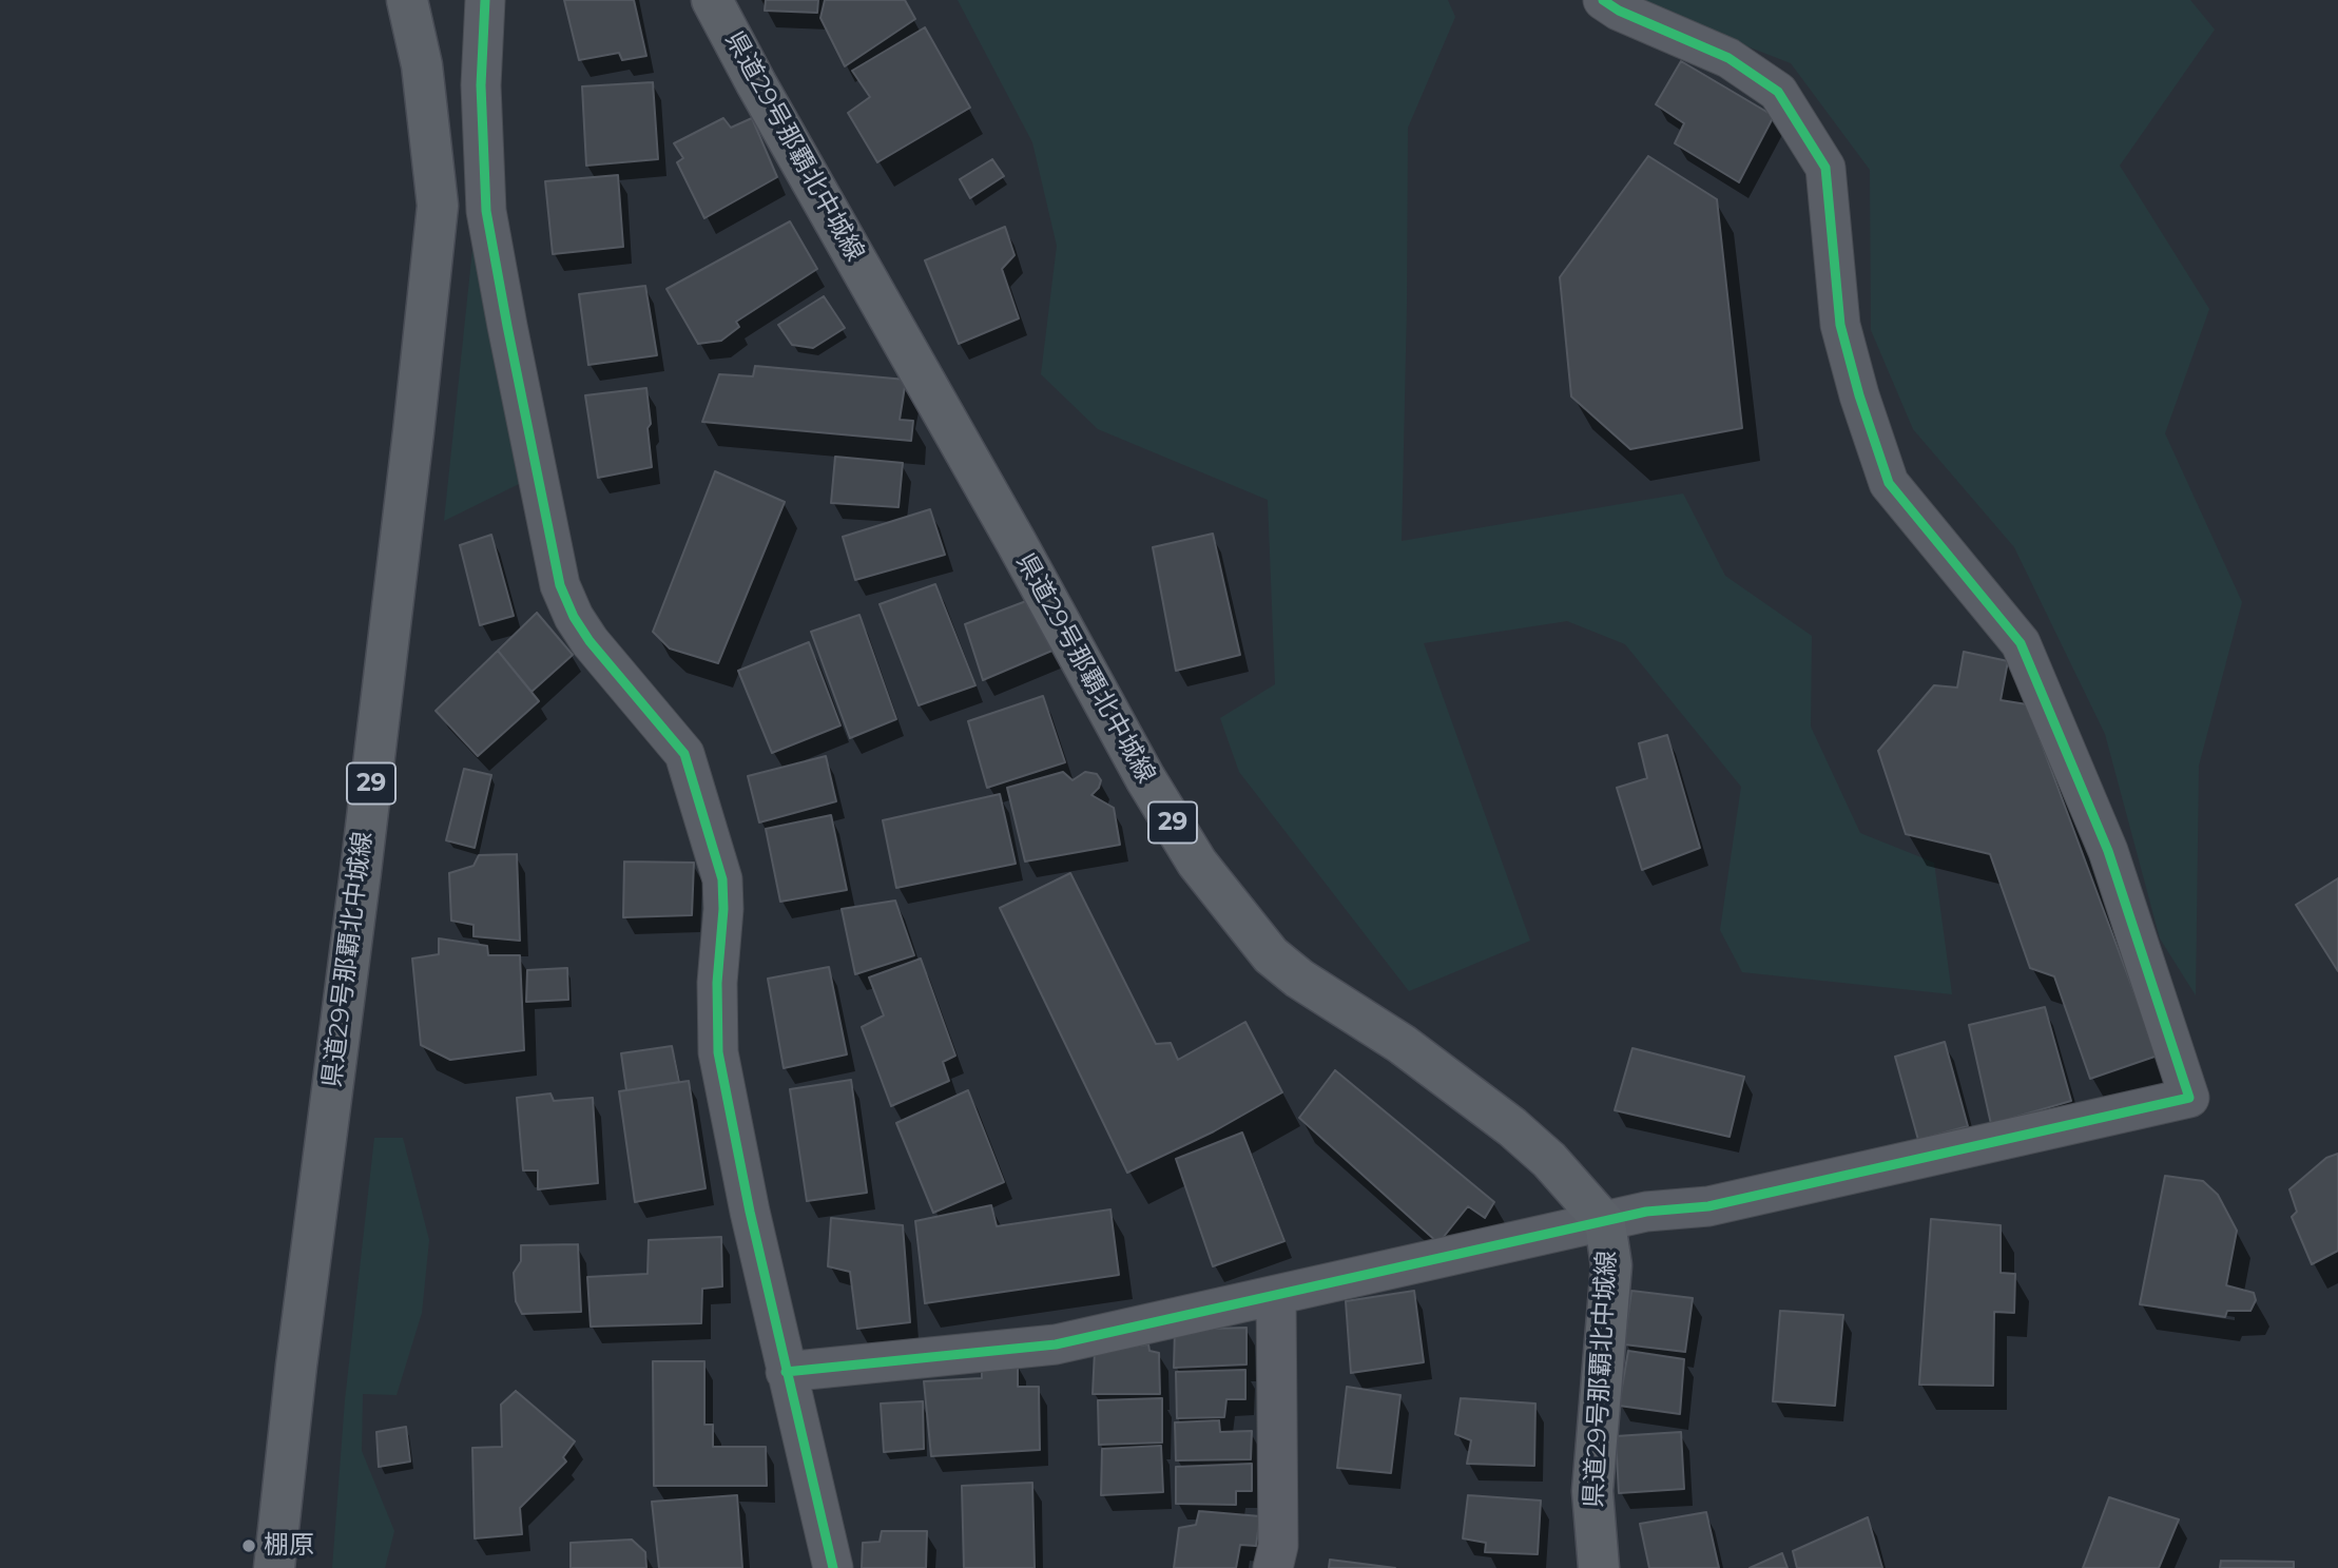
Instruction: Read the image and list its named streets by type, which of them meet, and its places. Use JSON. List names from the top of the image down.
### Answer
{
  "streets": {
    "main road": ["県道29号那覇北中城線", "29"]
  },
  "places": ["棚原"]
}
